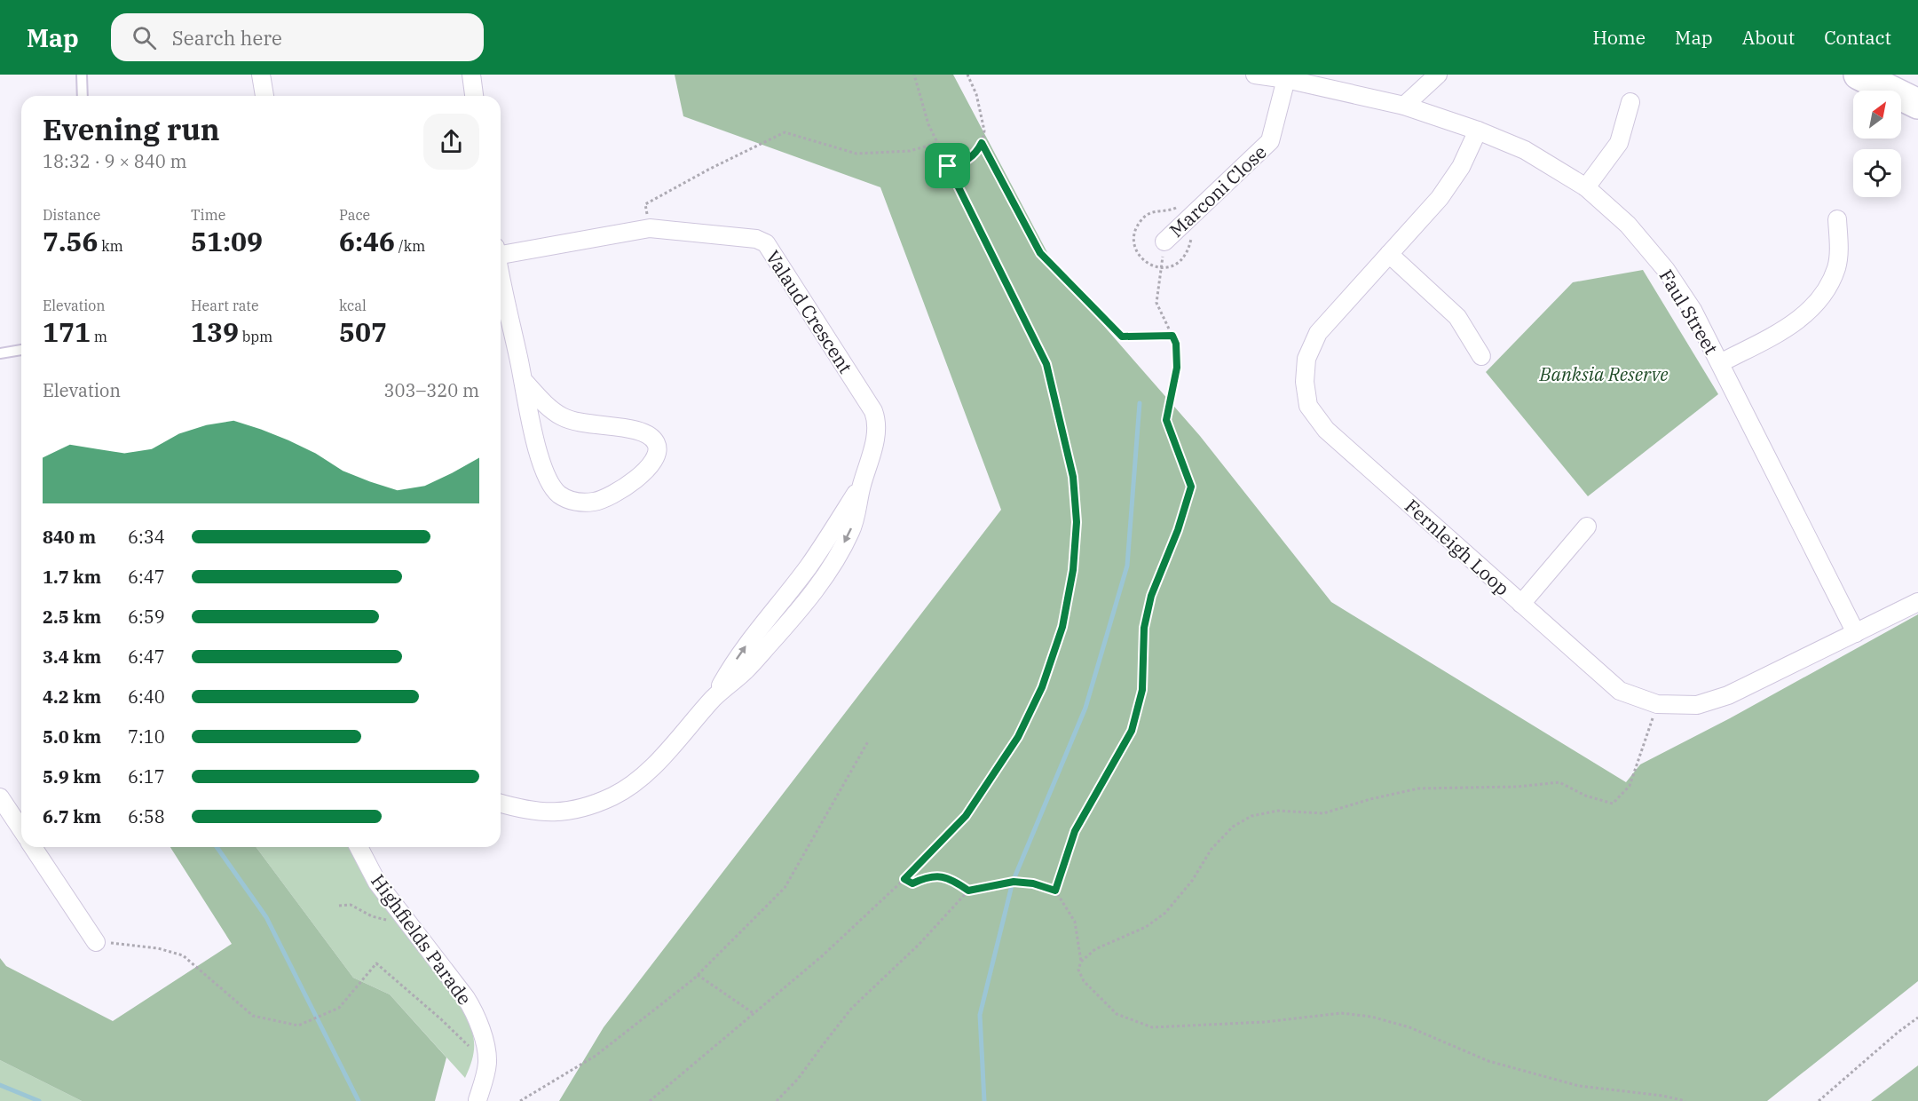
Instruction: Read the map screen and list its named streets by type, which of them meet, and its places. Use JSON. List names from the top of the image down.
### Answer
{
  "streets": {
    "street": [
      "Marconi Close",
      "Valaud Crescent",
      "Faul Street",
      "Fernleigh Loop",
      "Highfields Parade"
    ]
  },
  "crossings": [
    ["Marconi Close", "Faul Street"],
    ["Faul Street", "Fernleigh Loop"]
  ],
  "parks": ["Banksia Reserve"],
  "north": "top right",
  "page": {
    "header": "Map",
    "search": "Search here",
    "nav": [
      "Home",
      "Map",
      "About",
      "Contact"
    ],
    "heading": ["Evening run", "18:32 · 9 × 840 m"],
    "stats": [
      ["Distance", "7.56 km"],
      ["Time", "51:09"],
      ["Pace", "6:46 /km"],
      ["Elevation", "171 m"],
      ["Heart rate", "139 bpm"],
      ["kcal", "507"]
    ],
    "chart": ["Elevation", "303–320 m"],
    "list": [
      {
        "name": "840 m",
        "note": "6:34"
      },
      {
        "name": "1.7 km",
        "note": "6:47"
      },
      {
        "name": "2.5 km",
        "note": "6:59"
      },
      {
        "name": "3.4 km",
        "note": "6:47"
      },
      {
        "name": "4.2 km",
        "note": "6:40"
      },
      {
        "name": "5.0 km",
        "note": "7:10"
      },
      {
        "name": "5.9 km",
        "note": "6:17"
      },
      {
        "name": "6.7 km",
        "note": "6:58"
      }
    ]
  }
}
